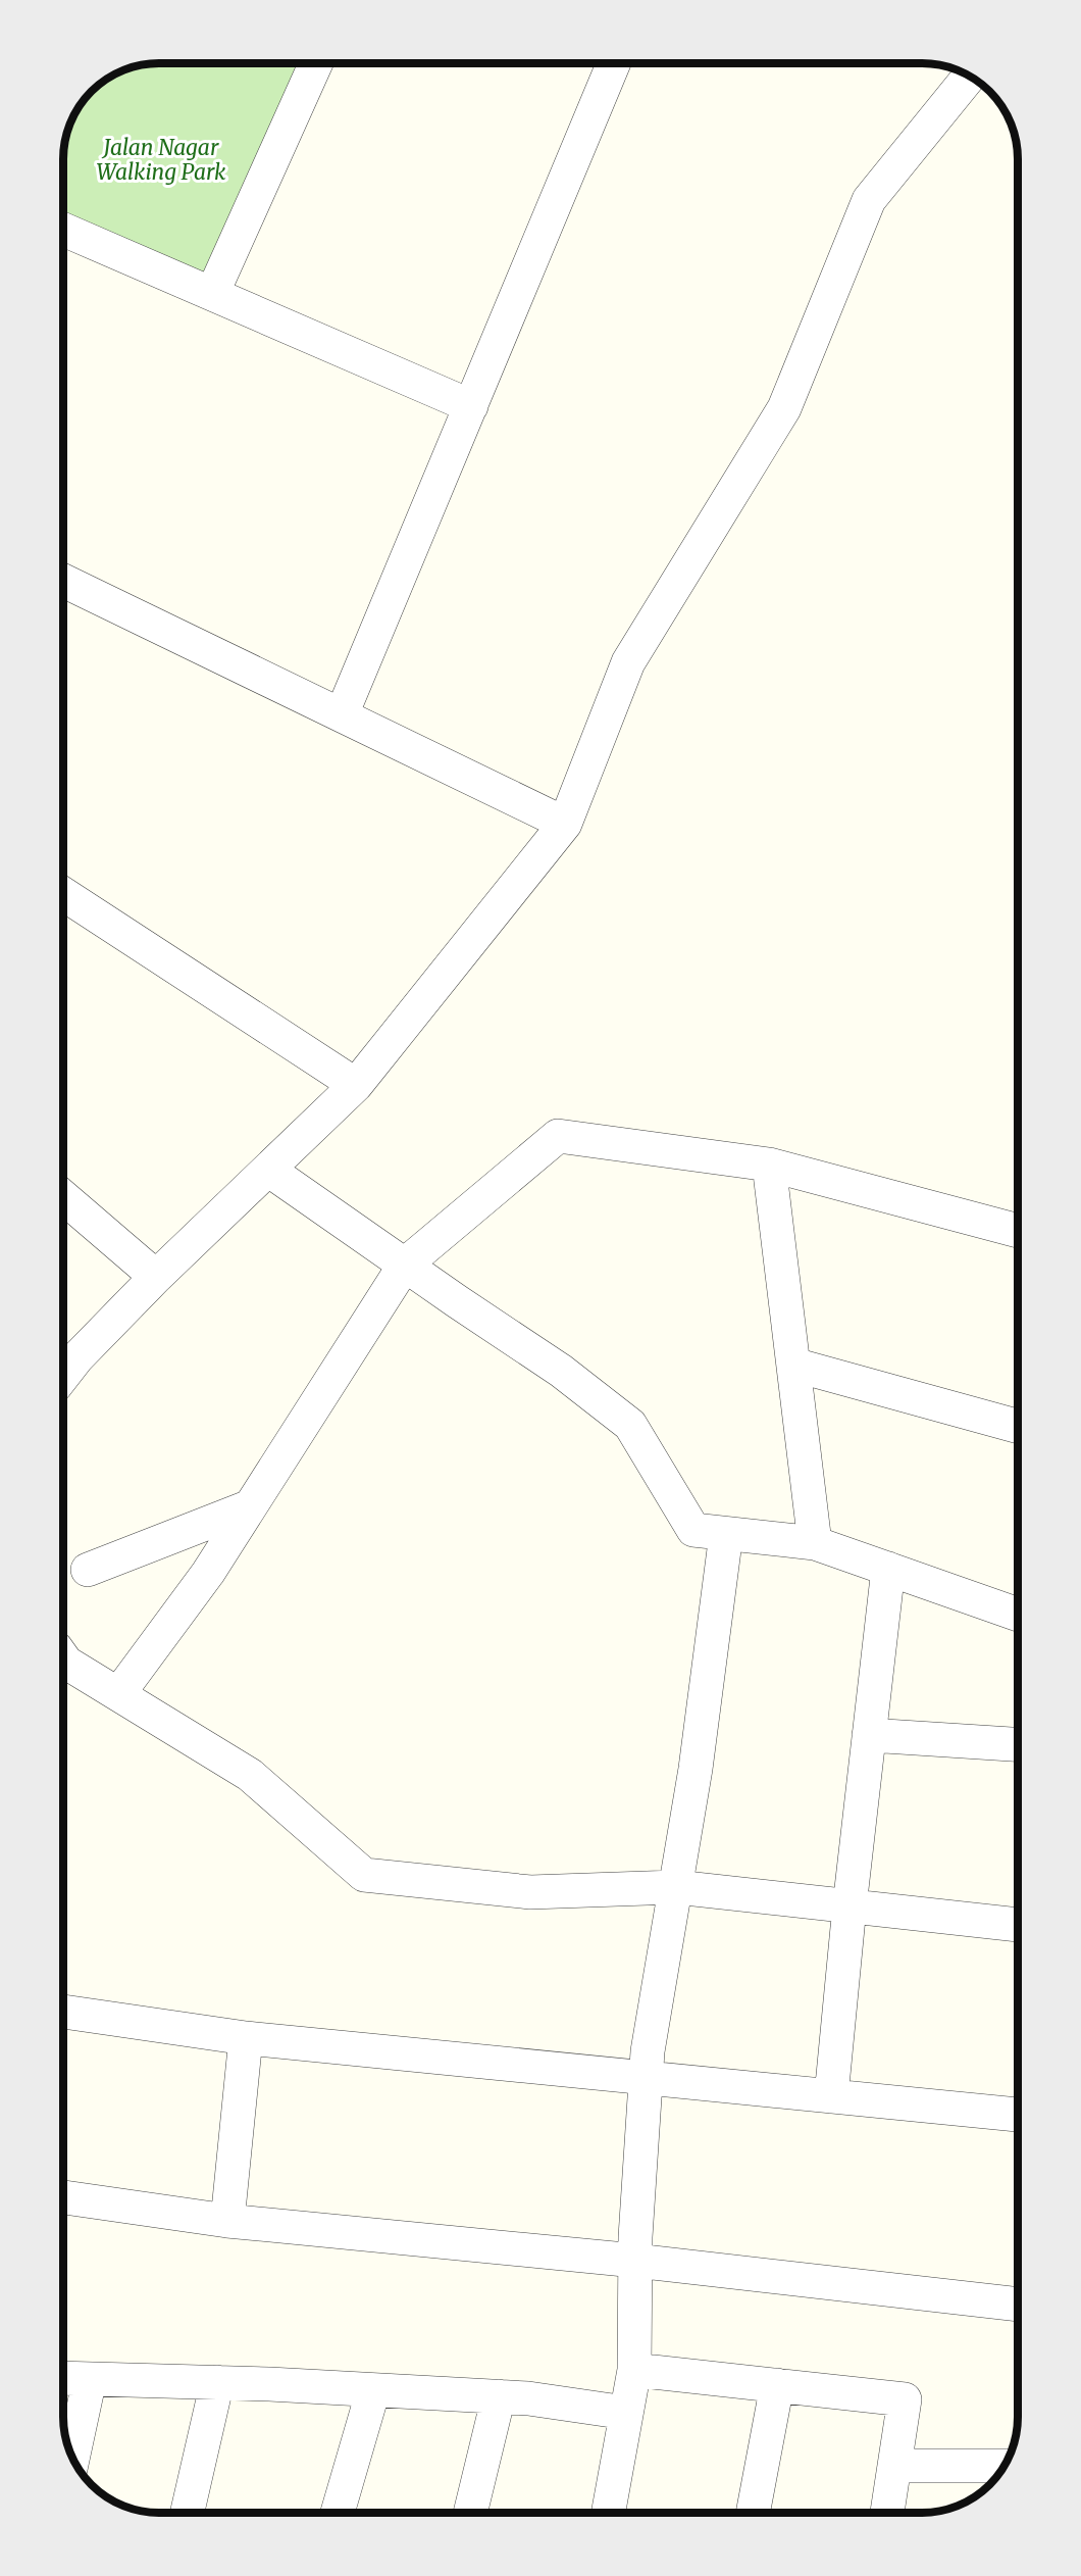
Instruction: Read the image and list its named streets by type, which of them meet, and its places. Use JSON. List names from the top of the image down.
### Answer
{
  "parks": ["Jalan Nagar Walking Park"]
}
